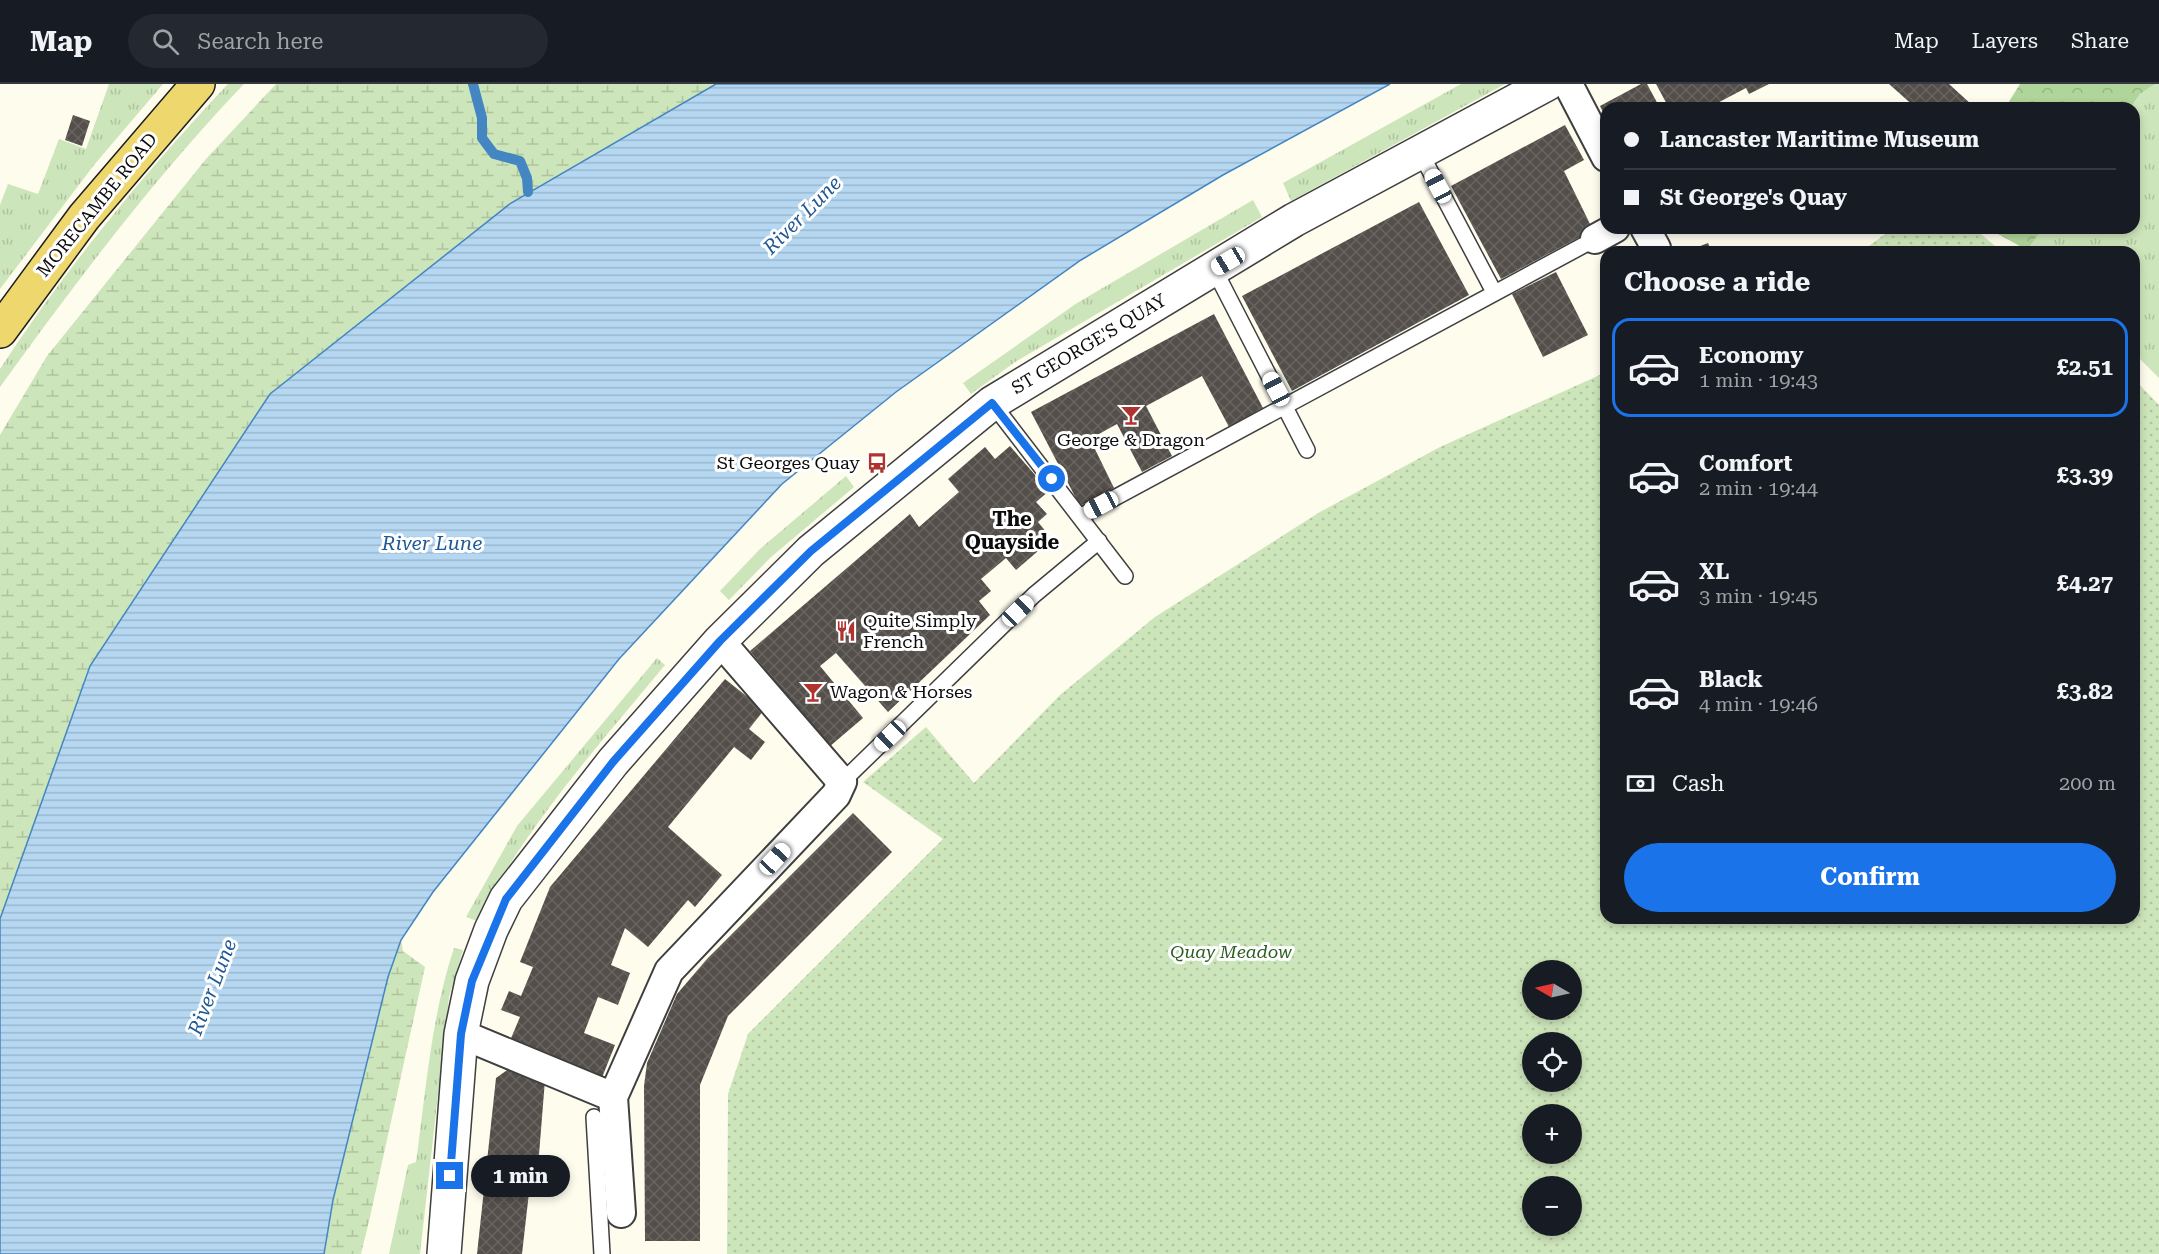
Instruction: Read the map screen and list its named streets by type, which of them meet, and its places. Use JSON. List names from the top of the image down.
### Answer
{
  "streets": {
    "main road": ["MORECAMBE ROAD"],
    "street": ["ST GEORGE'S QUAY"]
  },
  "districts": ["The Quayside"],
  "water": ["River Lune"],
  "parks": ["Quay Meadow"],
  "places": {
    "bar": ["George & Dragon", "Wagon & Horses"],
    "bus stop": ["St Georges Quay"],
    "restaurant": ["Quite Simply French"]
  },
  "north": "left",
  "page": {
    "header": "Map",
    "search": "Search here",
    "nav": ["Map", "Layers", "Share"],
    "banner": ["Lancaster Maritime Museum", "St George's Quay"],
    "heading": "Choose a ride",
    "list": [
      {
        "name": "Economy",
        "note": "1 min · 19:43",
        "value": "£2.51"
      },
      {
        "name": "Comfort",
        "note": "2 min · 19:44",
        "value": "£3.39"
      },
      {
        "name": "XL",
        "note": "3 min · 19:45",
        "value": "£4.27"
      },
      {
        "name": "Black",
        "note": "4 min · 19:46",
        "value": "£3.82"
      }
    ],
    "pay": ["Cash", "200 m"],
    "buttons": "Confirm",
    "map_buttons": ["+", "−"],
    "bubble": "1 min"
  }
}
